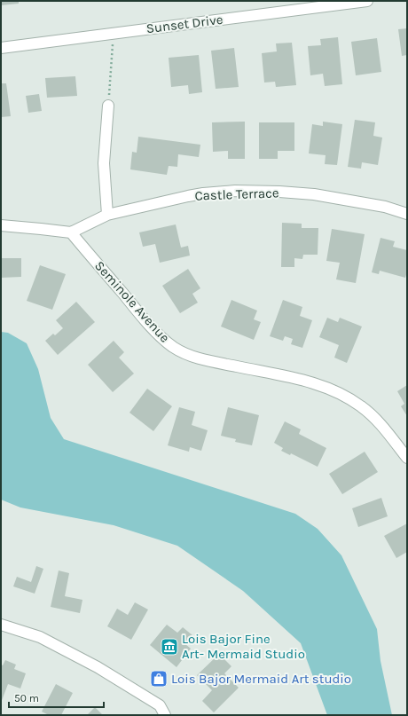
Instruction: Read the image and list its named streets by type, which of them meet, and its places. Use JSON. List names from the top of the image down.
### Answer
{
  "streets": {
    "street": ["Sunset Drive", "Castle Terrace", "Seminole Avenue"]
  },
  "crossings": [
    ["Castle Terrace", "Seminole Avenue"]
  ],
  "places": {
    "museum": ["Lois Bajor Fine Art- Mermaid Studio"],
    "shop": ["Lois Bajor Mermaid Art studio"]
  },
  "scale_bar": "50 m"
}
